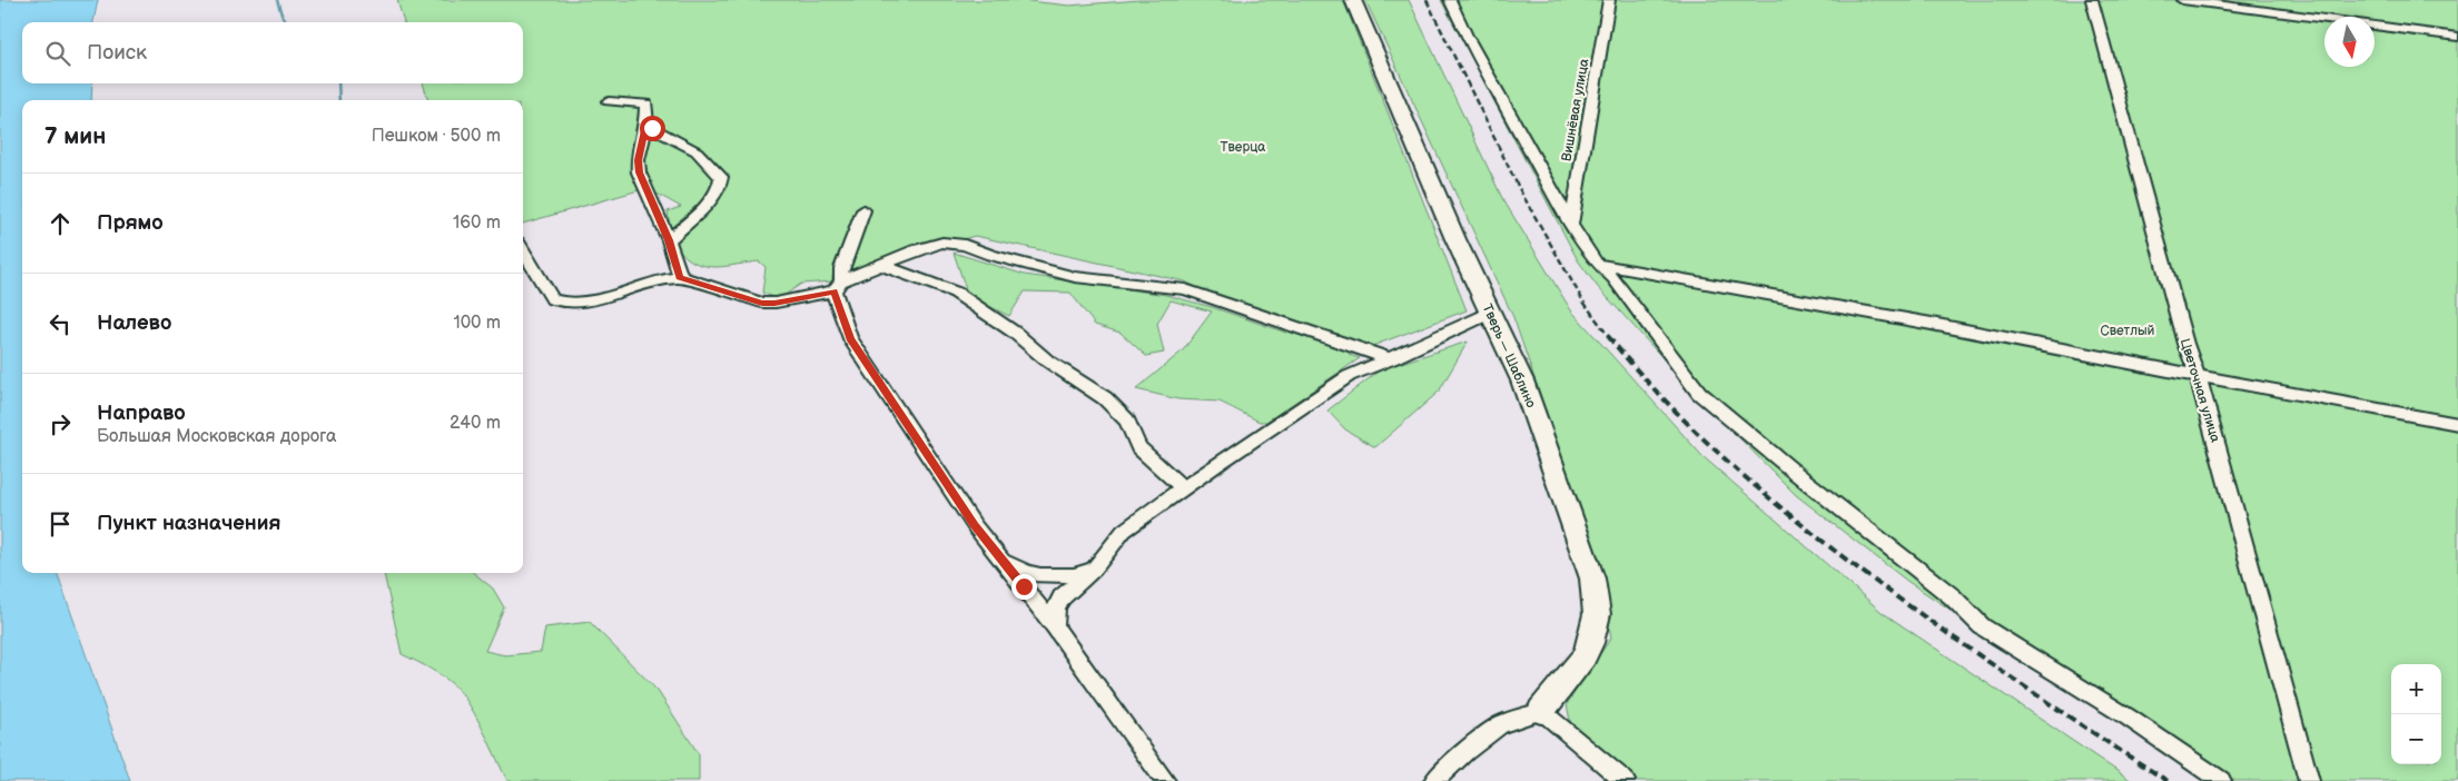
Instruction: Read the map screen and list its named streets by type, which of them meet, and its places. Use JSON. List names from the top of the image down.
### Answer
{
  "streets": {
    "street": ["Вишнёвая улица", "Тверь — Шаблино", "Цветочная улица"]
  },
  "parks": ["Тверца", "Светлый"],
  "north": "bottom",
  "page": {
    "search": "Поиск",
    "heading": ["7 мин", "Пешком · 500 m"],
    "list": [
      ["Прямо", "160 m"],
      ["Налево", "100 m"],
      ["Направо", "Большая Московская дорога", "240 m"],
      "Пункт назначения"
    ],
    "map_buttons": ["+", "−"]
  }
}
